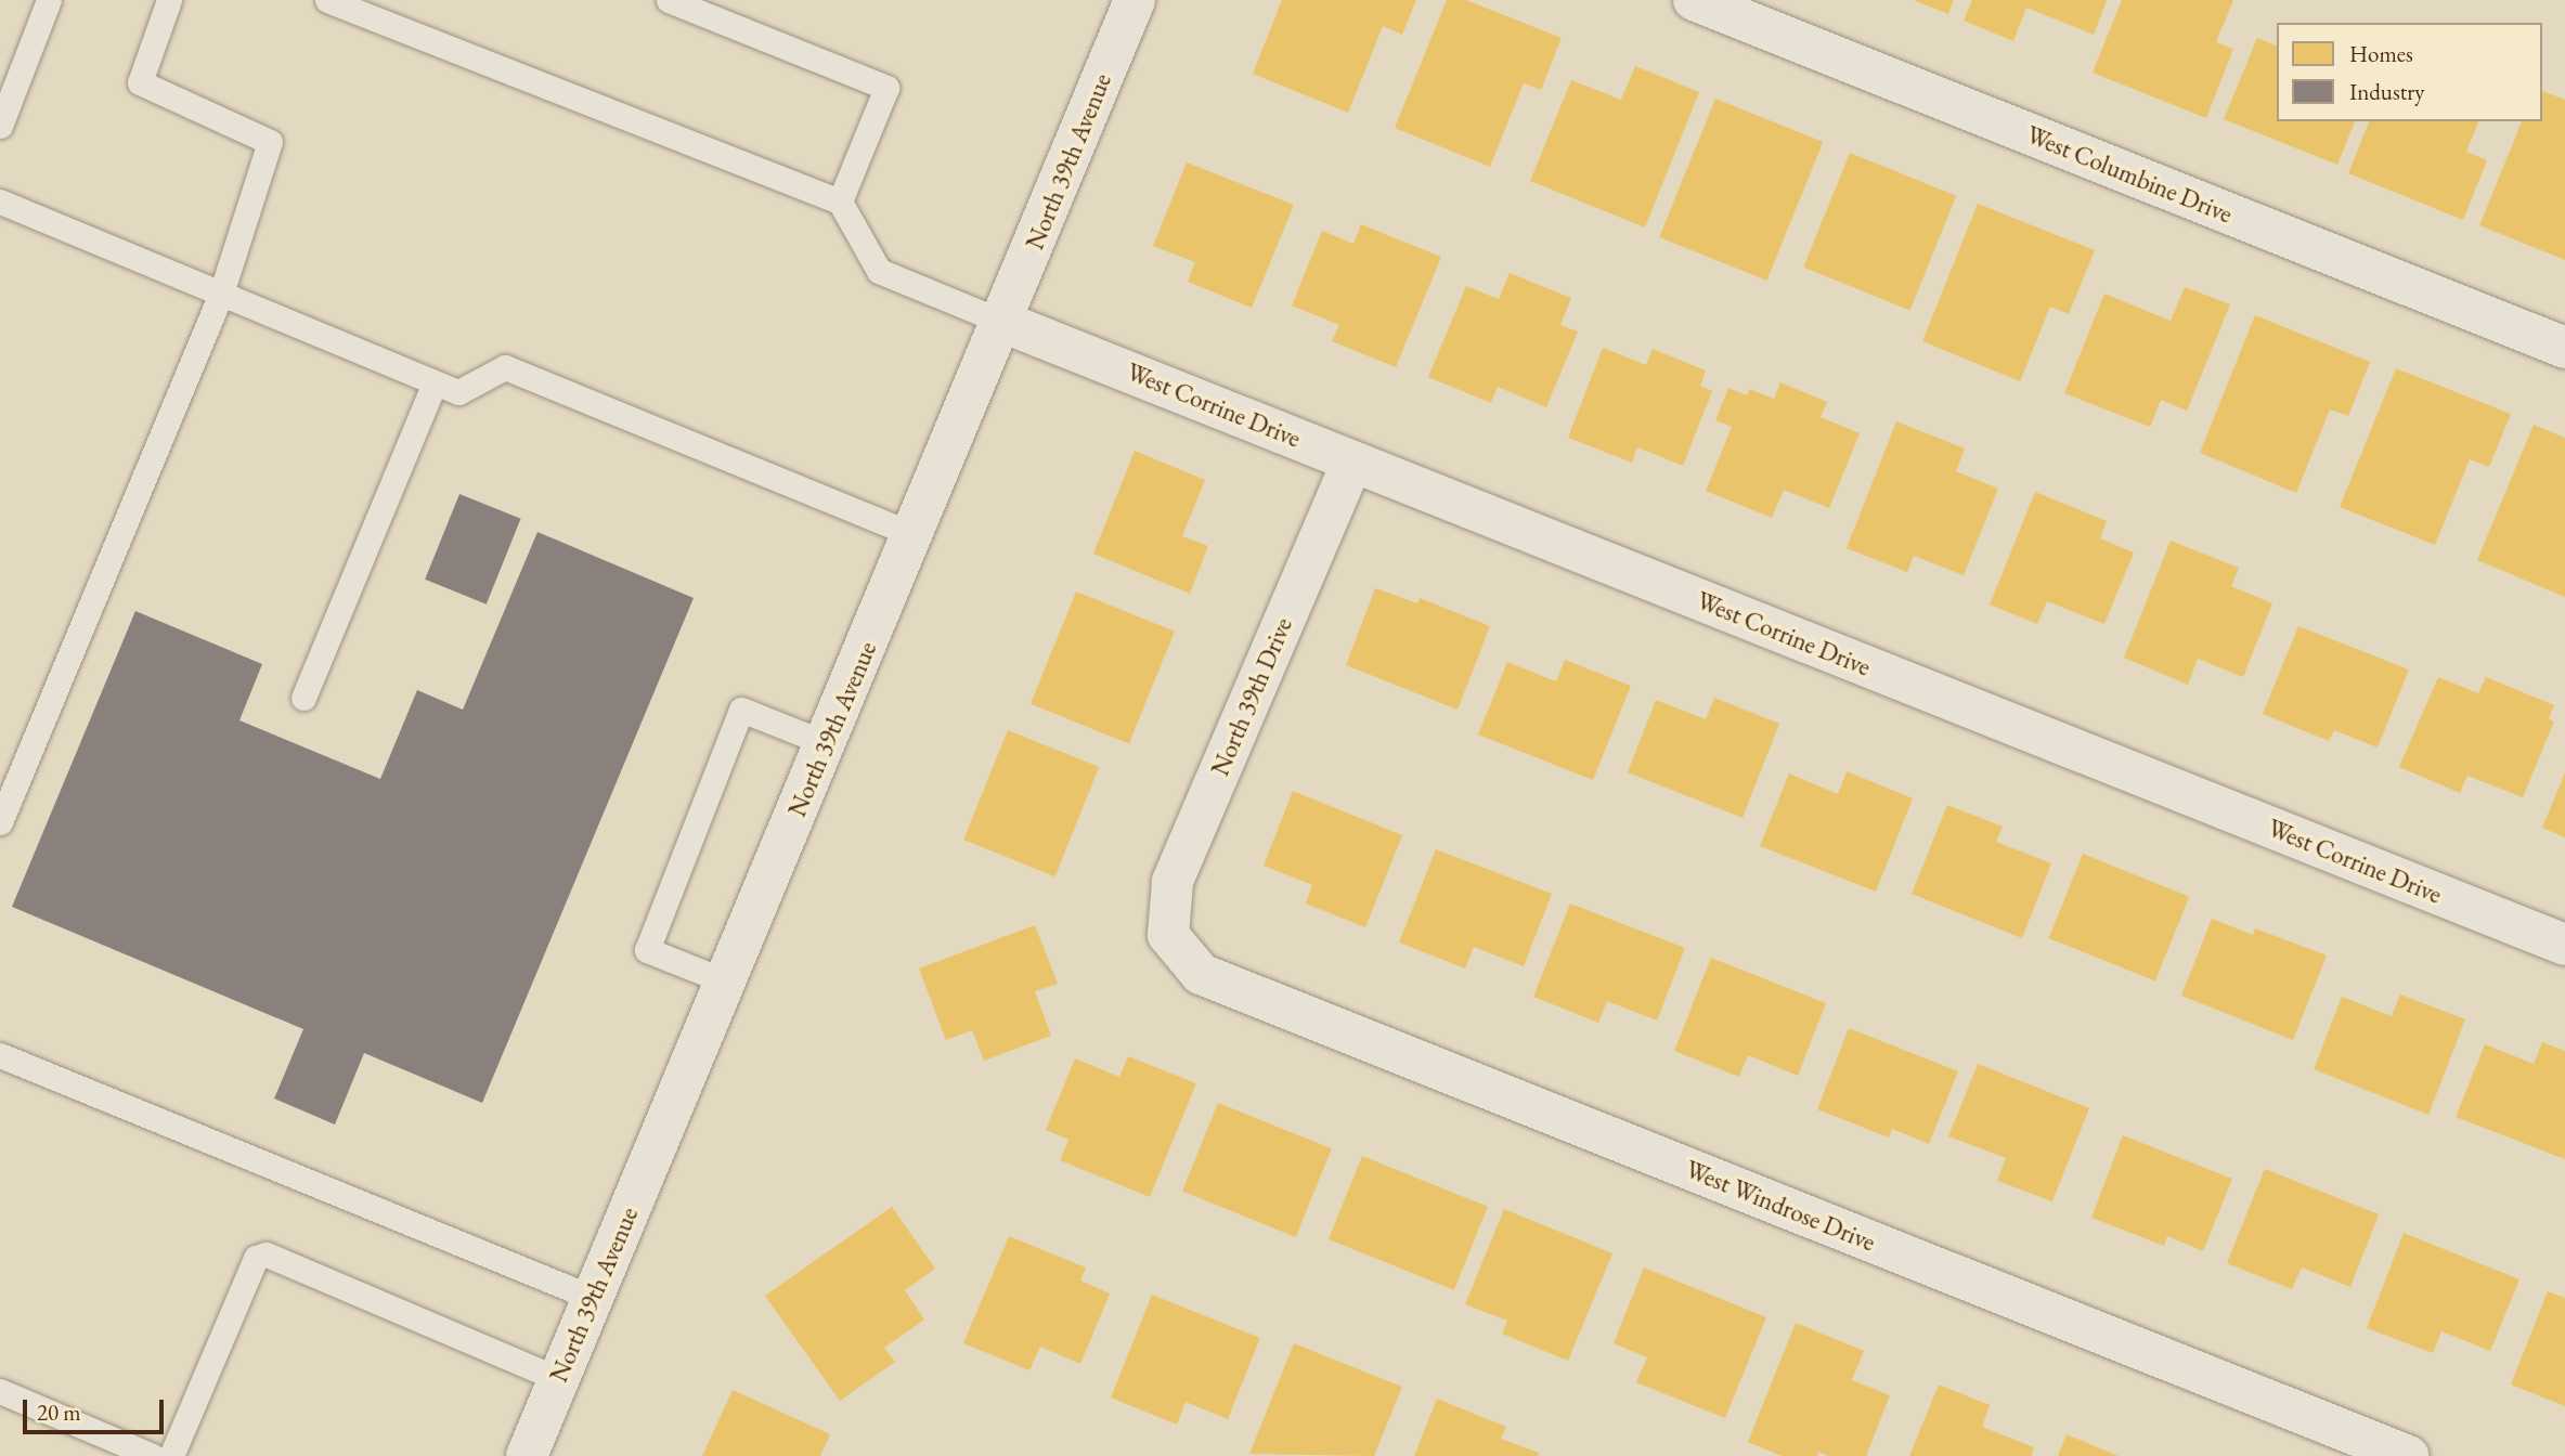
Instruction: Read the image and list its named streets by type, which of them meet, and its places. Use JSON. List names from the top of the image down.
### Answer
{
  "streets": {
    "street": [
      "North 39th Avenue",
      "West Columbine Drive",
      "West Corrine Drive",
      "North 39th Drive",
      "West Windrose Drive"
    ]
  },
  "crossings": [
    ["North 39th Avenue", "West Corrine Drive"],
    ["West Corrine Drive", "North 39th Drive"],
    ["North 39th Drive", "West Windrose Drive"]
  ],
  "legend": ["Homes", "Industry"],
  "scale_bar": "20 m"
}
